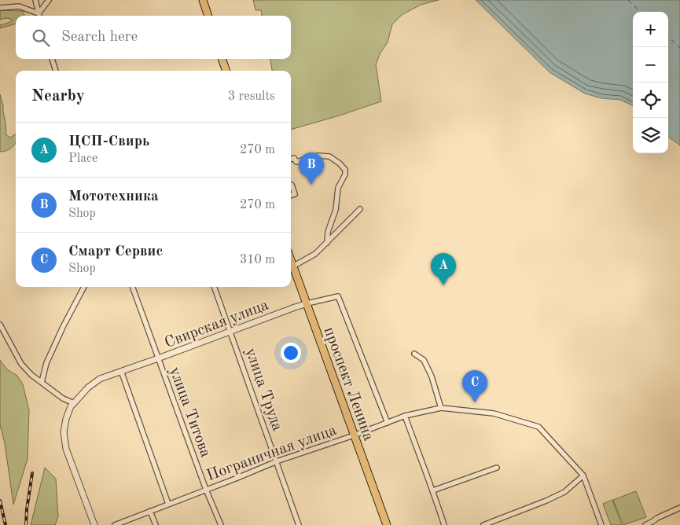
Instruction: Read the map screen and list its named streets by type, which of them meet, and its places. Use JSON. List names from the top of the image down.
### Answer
{
  "streets": {
    "main road": ["проспект Ленина"],
    "street": [
      "Свирская улица",
      "улица Труда",
      "улица Титова",
      "Пограничная улица"
    ]
  },
  "crossings": [
    ["Свирская улица", "проспект Ленина"],
    ["Свирская улица", "улица Труда"],
    ["Свирская улица", "улица Титова"],
    ["Свирская улица", "Пограничная улица"],
    ["проспект Ленина", "Пограничная улица"],
    ["улица Труда", "Пограничная улица"],
    ["улица Титова", "Пограничная улица"]
  ],
  "page": {
    "map_buttons": ["+", "−"],
    "search": "Search here",
    "heading": ["Nearby", "3 results"],
    "list": [
      {
        "mark": "A",
        "name": "ЦСП-Свирь",
        "note": "Place",
        "value": "270 m"
      },
      {
        "mark": "B",
        "name": "Мототехника",
        "note": "Shop",
        "value": "270 m"
      },
      {
        "mark": "C",
        "name": "Смарт Сервис",
        "note": "Shop",
        "value": "310 m"
      }
    ],
    "pins": ["B", "A", "C"]
  }
}
